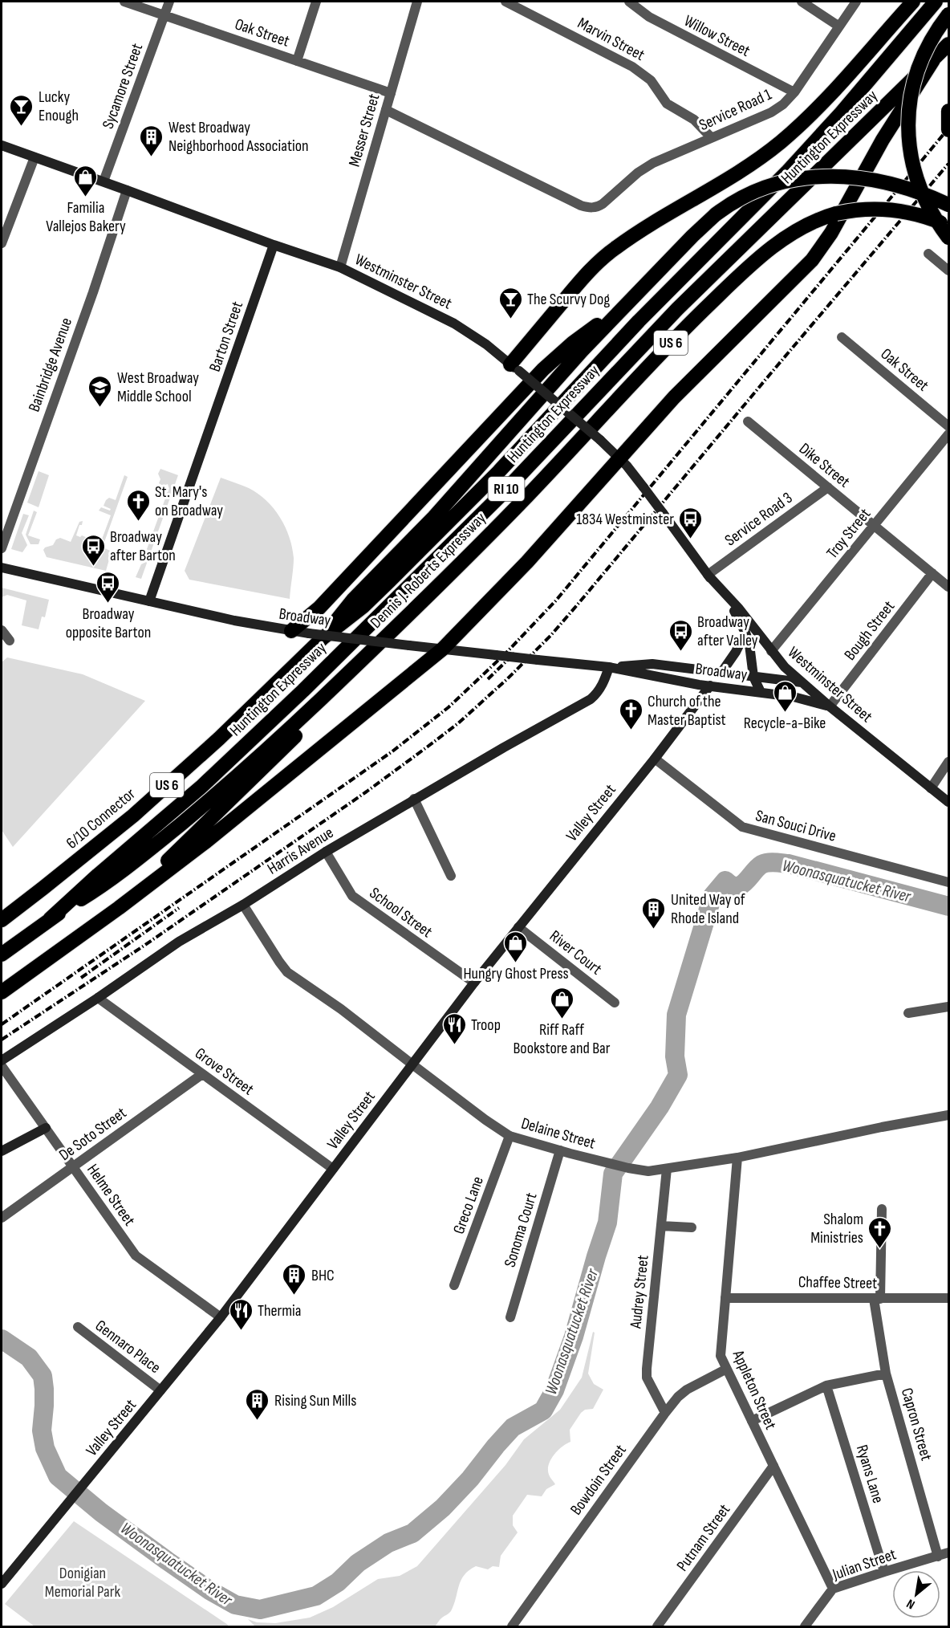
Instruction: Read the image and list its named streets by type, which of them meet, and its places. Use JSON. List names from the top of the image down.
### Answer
{
  "streets": {
    "highway": [
      "Huntington Expressway",
      "US 6",
      "RI 10",
      "Dennis J. Roberts Expressway",
      "6/10 Connector"
    ],
    "main road": [
      "Westminster Street",
      "Barton Street",
      "Broadway",
      "Valley Street",
      "Harris Avenue"
    ],
    "street": [
      "Oak Street",
      "Willow Street",
      "Marvin Street",
      "Sycamore Street",
      "Service Road 1",
      "Messer Street",
      "Bainbridge Avenue",
      "Dike Street",
      "Service Road 3",
      "Troy Street",
      "Bough Street",
      "San Souci Drive",
      "School Street",
      "River Court",
      "Grove Street",
      "Delaine Street",
      "De Soto Street",
      "Helme Street",
      "Greco Lane",
      "Sonoma Court",
      "Chaffee Street",
      "Audrey Street",
      "Gennaro Place",
      "Appleton Street",
      "Capron Street",
      "Ryans Lane",
      "Bowdoin Street",
      "Putnam Street",
      "Julian Street"
    ]
  },
  "crossings": [
    ["Oak Street", "Sycamore Street"],
    ["Oak Street", "Messer Street"],
    ["Willow Street", "Service Road 1"],
    ["Marvin Street", "Service Road 1"],
    ["Sycamore Street", "Westminster Street"],
    ["Service Road 1", "Messer Street"],
    ["Messer Street", "Westminster Street"],
    ["Huntington Expressway", "US 6"],
    ["Huntington Expressway", "Dennis J. Roberts Expressway"],
    ["Huntington Expressway", "Broadway"],
    ["Huntington Expressway", "6/10 Connector"],
    ["Westminster Street", "Barton Street"],
    ["Westminster Street", "Bainbridge Avenue"],
    ["Westminster Street", "Service Road 3"],
    ["Westminster Street", "Troy Street"],
    ["Westminster Street", "Broadway"],
    ["Westminster Street", "Bough Street"],
    ["Barton Street", "Broadway"],
    ["US 6", "Dennis J. Roberts Expressway"],
    ["Dike Street", "Service Road 3"],
    ["Dike Street", "Troy Street"],
    ["Dike Street", "Bough Street"],
    ["Dennis J. Roberts Expressway", "Broadway"],
    ["Dennis J. Roberts Expressway", "6/10 Connector"],
    ["Broadway", "Bough Street"],
    ["Broadway", "Valley Street"],
    ["Broadway", "6/10 Connector"],
    ["Broadway", "Harris Avenue"],
    ["Valley Street", "San Souci Drive"],
    ["Valley Street", "School Street"],
    ["Valley Street", "River Court"],
    ["Valley Street", "Grove Street"],
    ["Valley Street", "Delaine Street"],
    ["Valley Street", "Helme Street"],
    ["Valley Street", "Gennaro Place"],
    ["Harris Avenue", "School Street"],
    ["Harris Avenue", "Grove Street"],
    ["Harris Avenue", "Delaine Street"],
    ["Grove Street", "De Soto Street"],
    ["Delaine Street", "Greco Lane"],
    ["Delaine Street", "Sonoma Court"],
    ["Delaine Street", "Audrey Street"],
    ["Delaine Street", "Appleton Street"],
    ["De Soto Street", "Helme Street"],
    ["Chaffee Street", "Appleton Street"],
    ["Chaffee Street", "Capron Street"],
    ["Audrey Street", "Bowdoin Street"],
    ["Appleton Street", "Bowdoin Street"],
    ["Appleton Street", "Putnam Street"],
    ["Appleton Street", "Julian Street"],
    ["Capron Street", "Julian Street"],
    ["Ryans Lane", "Julian Street"]
  ],
  "water": ["Woonasquatucket River"],
  "parks": ["Donigian Memorial Park"],
  "places": {
    "bar": ["Lucky Enough", "The Scurvy Dog"],
    "building": [
      "West Broadway Neighborhood Association",
      "United Way of Rhode Island",
      "BHC",
      "Rising Sun Mills"
    ],
    "shop": [
      "Familia Vallejos Bakery",
      "Recycle-a-Bike",
      "Hungry Ghost Press",
      "Riff Raff Bookstore and Bar"
    ],
    "school or university": ["West Broadway Middle School"],
    "church": ["St. Mary's on Broadway", "Church of the Master Baptist", "Shalom Ministries"],
    "bus stop": [
      "1834 Westminster",
      "Broadway after Barton",
      "Broadway opposite Barton",
      "Broadway after Valley"
    ],
    "restaurant": ["Troop", "Thermia"]
  },
  "north": "bottom left"
}
